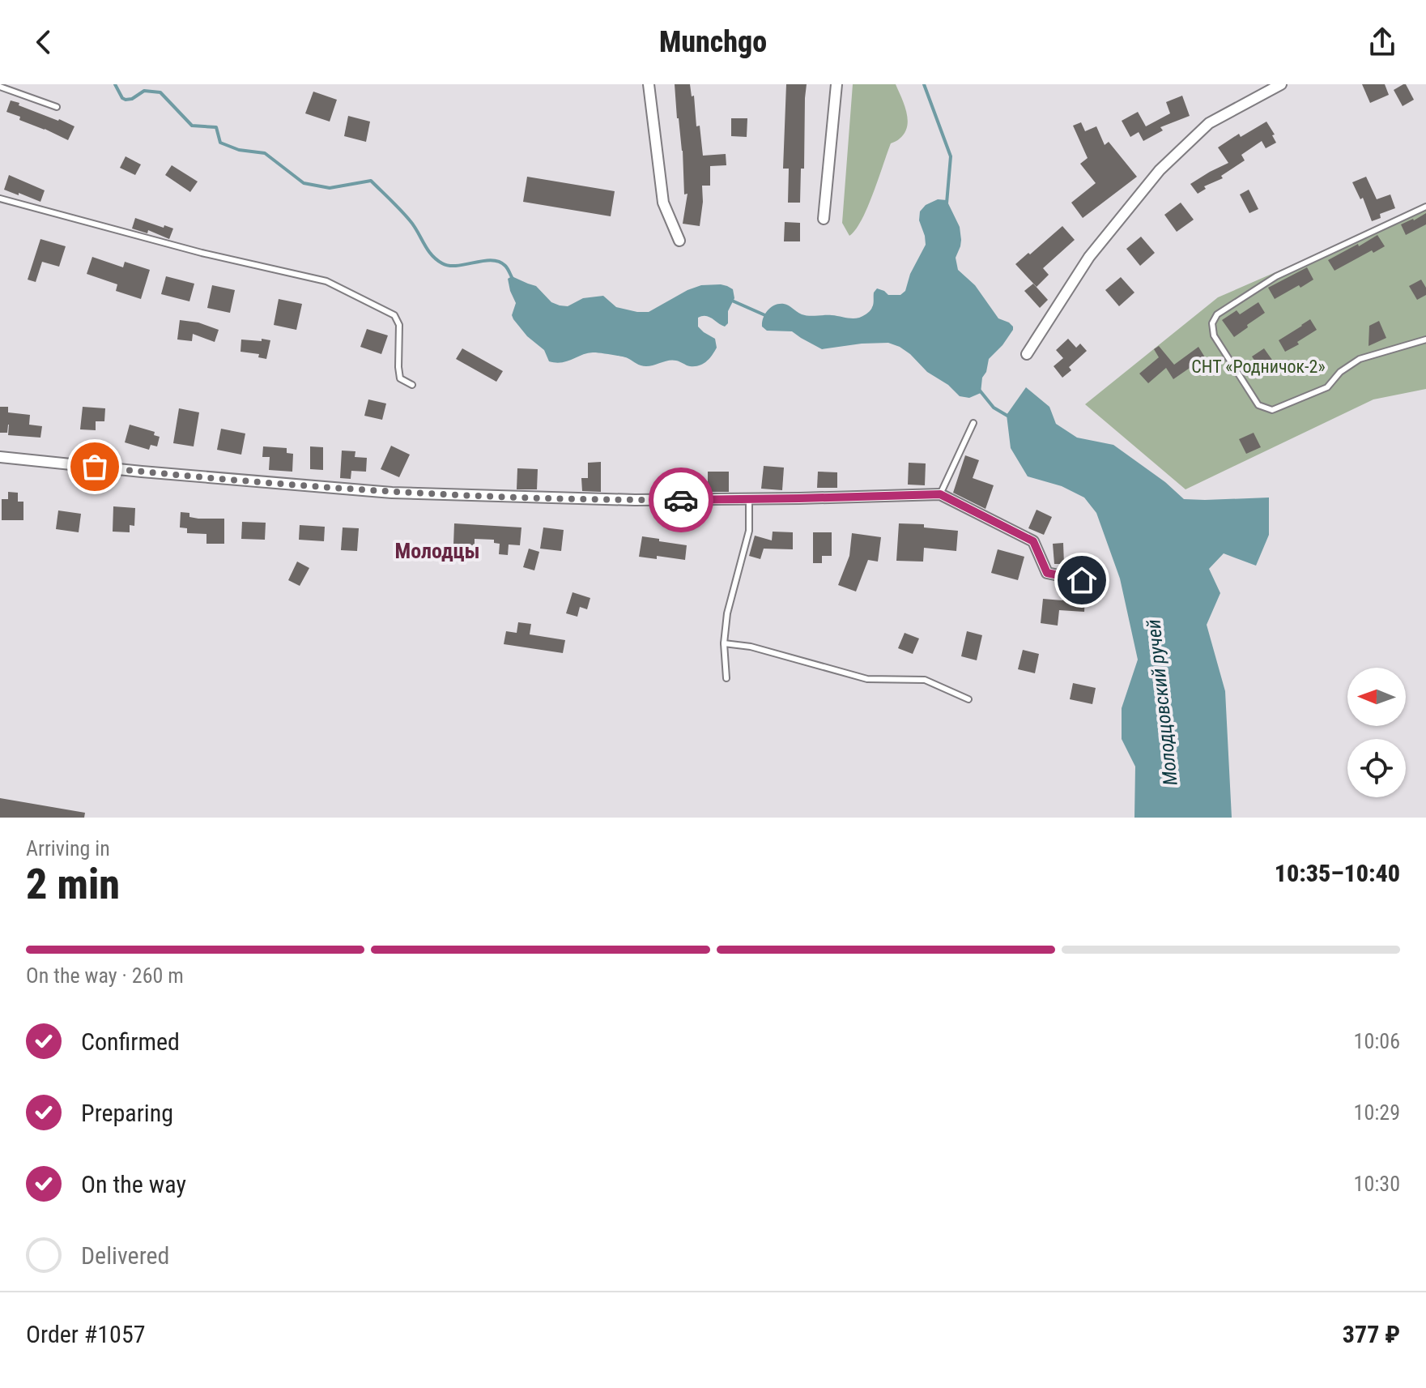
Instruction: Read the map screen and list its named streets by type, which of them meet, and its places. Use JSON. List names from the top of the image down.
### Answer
{
  "districts": ["Молодцы"],
  "water": ["Молодцовский ручей"],
  "parks": ["СНТ «Родничок-2»"],
  "north": "left",
  "page": {
    "header": "Munchgo",
    "heading": ["2 min", "Arriving in", "10:35–10:40"],
    "panel": ["Order #1057", "377 ₽"],
    "bar": "On the way · 260 m",
    "list": [
      ["Confirmed", "10:06"],
      ["Preparing", "10:29"],
      ["On the way", "10:30"],
      "Delivered"
    ]
  }
}
